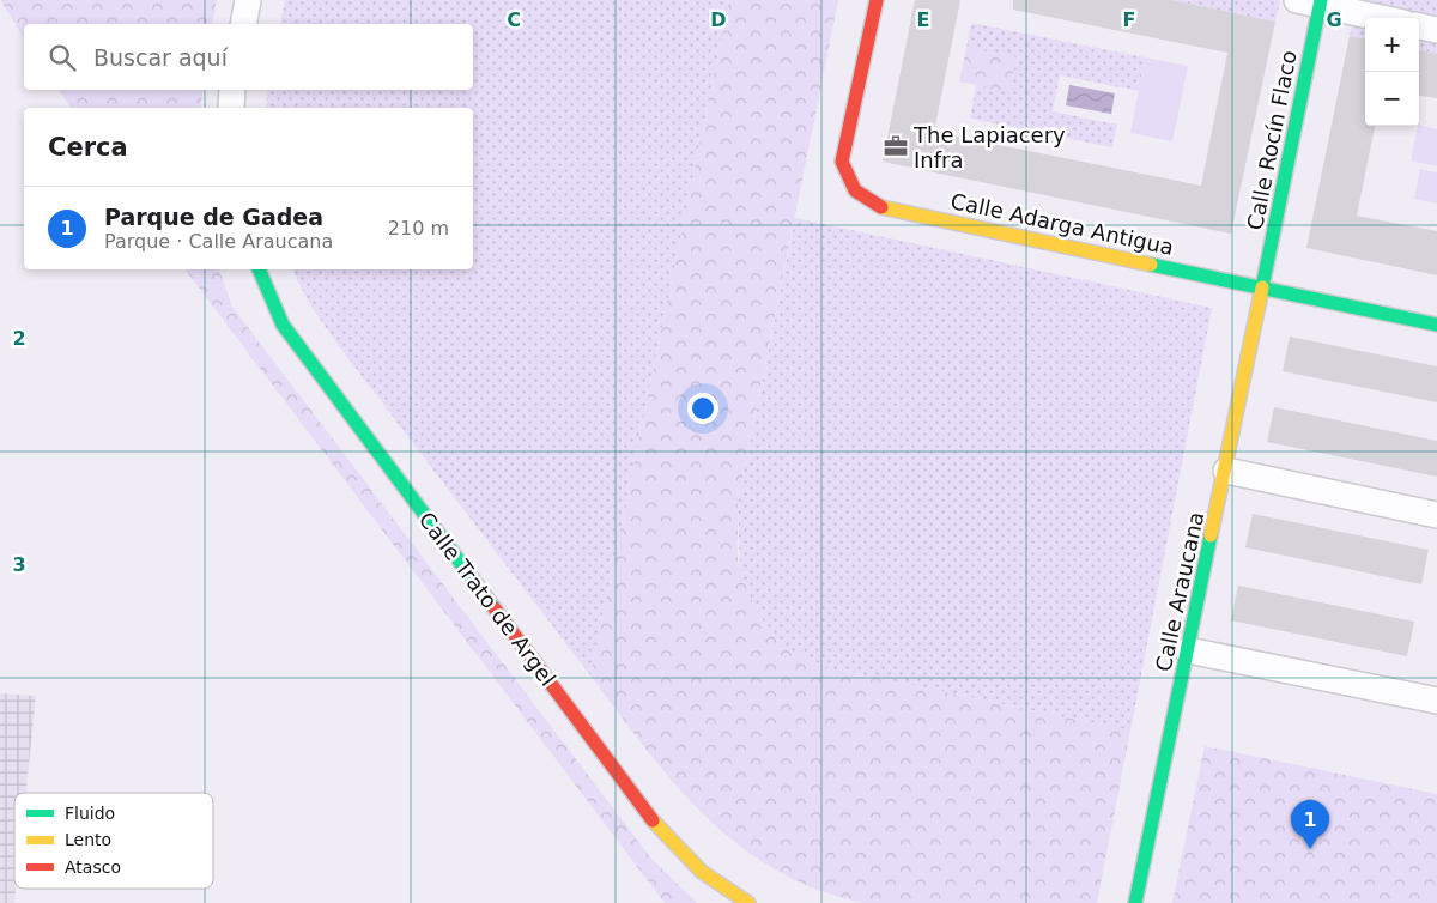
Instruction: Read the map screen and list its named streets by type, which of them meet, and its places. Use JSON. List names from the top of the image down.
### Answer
{
  "streets": {
    "street": [
      "Calle Rocín Flaco",
      "Calle Adarga Antigua",
      "Calle Araucana",
      "Calle Trato de Argel"
    ]
  },
  "crossings": [
    ["Calle Rocín Flaco", "Calle Adarga Antigua"],
    ["Calle Rocín Flaco", "Calle Araucana"],
    ["Calle Adarga Antigua", "Calle Araucana"]
  ],
  "places": {
    "office": ["The Lapiacery Infra"]
  },
  "legend": ["Fluido", "Lento", "Atasco"],
  "page": {
    "map_buttons": ["+", "−"],
    "search": "Buscar aquí",
    "heading": "Cerca",
    "list": [
      {
        "mark": "1",
        "name": "Parque de Gadea",
        "note": "Parque · Calle Araucana",
        "value": "210 m"
      }
    ],
    "pins": "1"
  },
  "grid": {
    "columns": [
      "C",
      "D",
      "E",
      "F",
      "G"
    ],
    "rows": ["2", "3"]
  }
}
